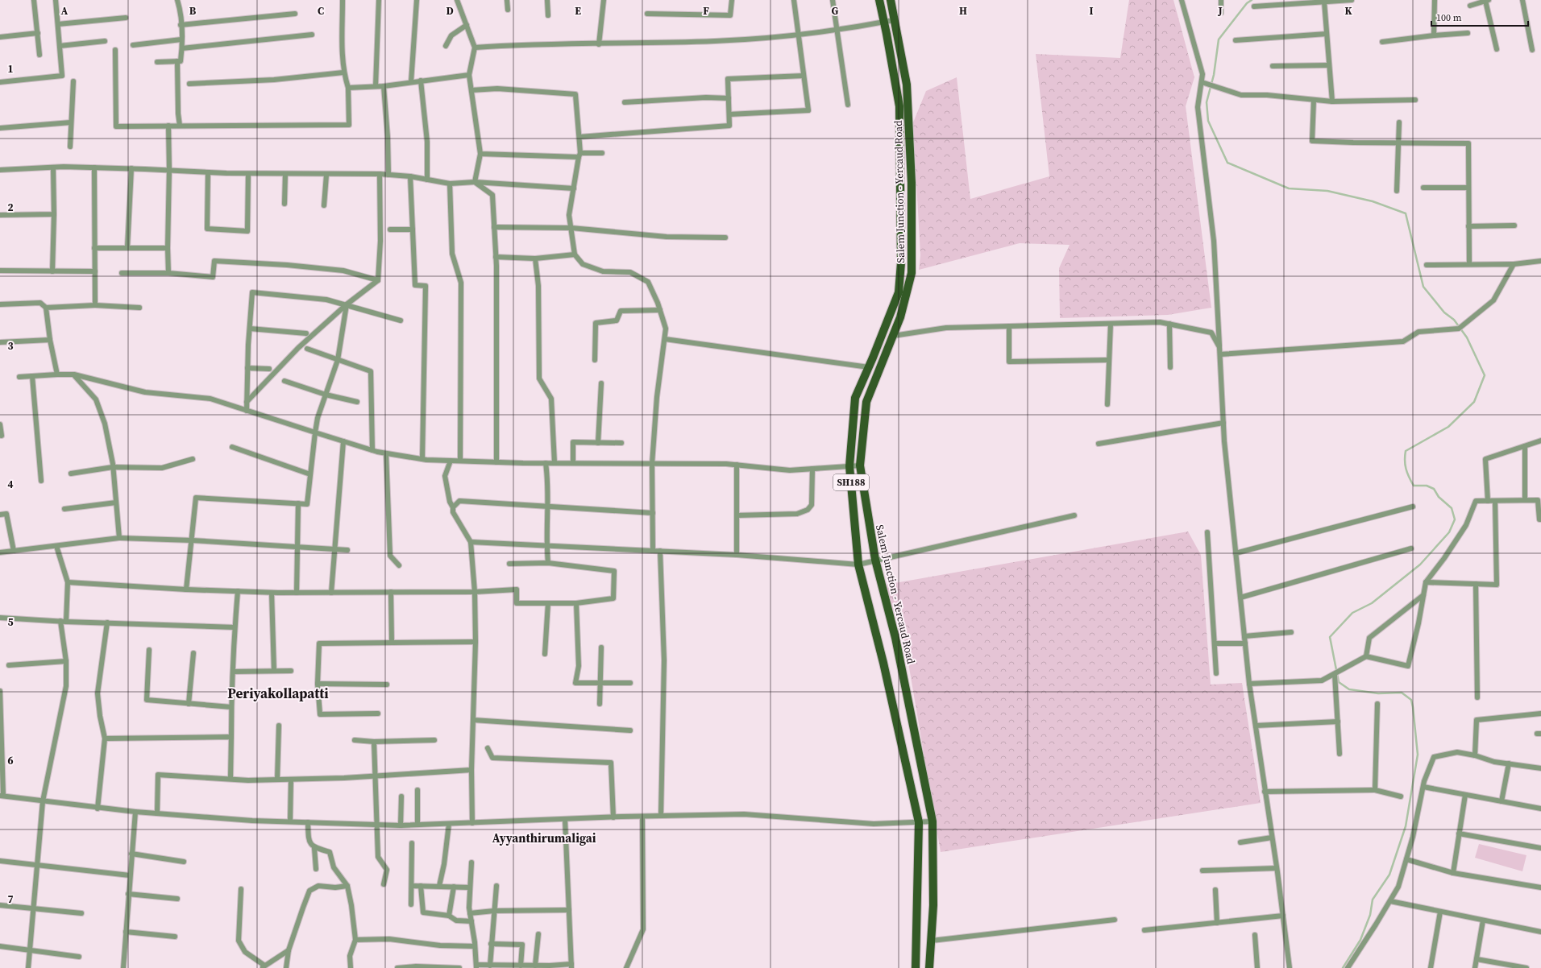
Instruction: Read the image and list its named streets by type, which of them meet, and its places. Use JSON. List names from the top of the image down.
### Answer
{
  "streets": {
    "main road": ["Salem Junction - Yercaud Road", "SH188"]
  },
  "districts": ["Periyakollapatti", "Ayyanthirumaligai"],
  "scale_bar": "100 m",
  "grid": {
    "columns": [
      "A",
      "B",
      "C",
      "D",
      "E",
      "F",
      "G",
      "H",
      "I",
      "J",
      "K"
    ],
    "rows": [
      "1",
      "2",
      "3",
      "4",
      "5",
      "6",
      "7"
    ]
  }
}
